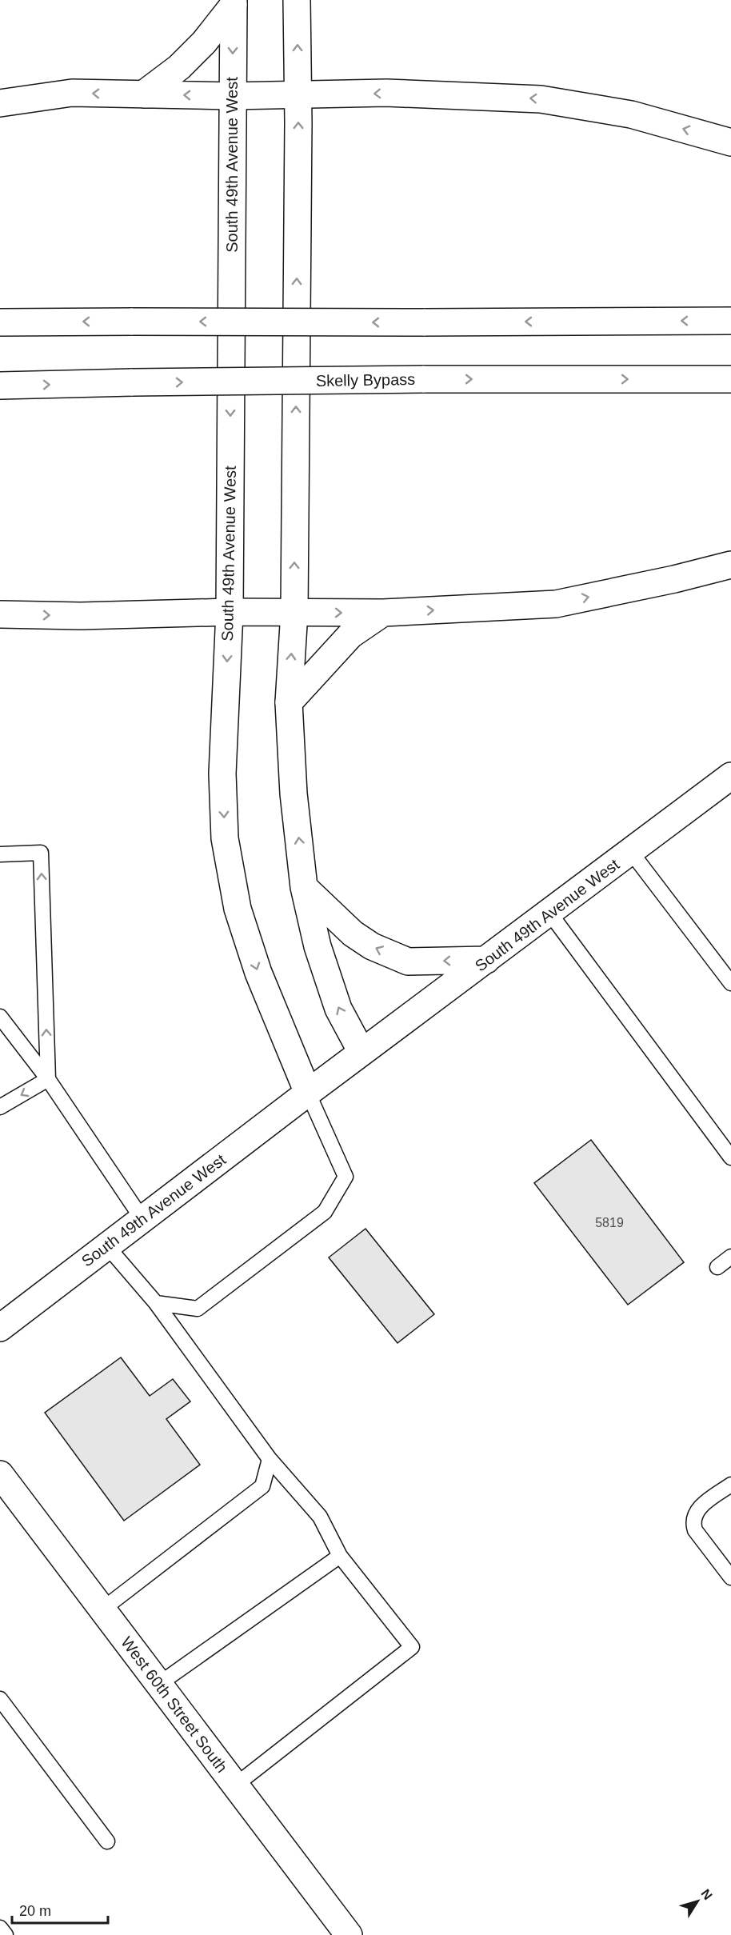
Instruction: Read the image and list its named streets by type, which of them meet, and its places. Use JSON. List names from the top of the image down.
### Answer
{
  "streets": {
    "main road": ["South 49th Avenue West", "Skelly Bypass", "West 60th Street South"]
  },
  "house_numbers": ["5819"],
  "scale_bar": "20 m",
  "north": "top right"
}
